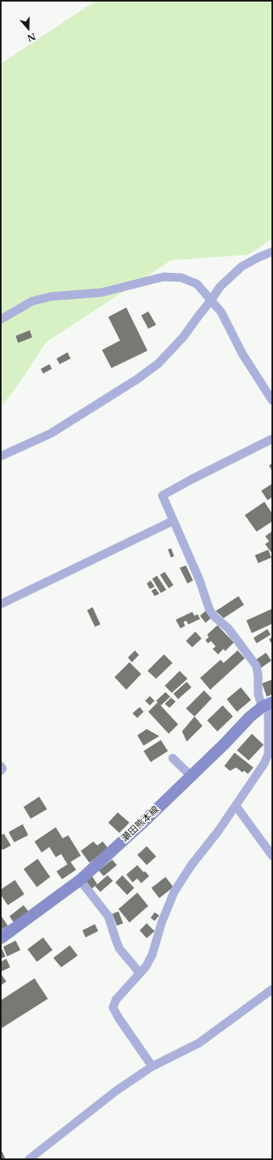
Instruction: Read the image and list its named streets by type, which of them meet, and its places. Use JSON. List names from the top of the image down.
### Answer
{
  "streets": {
    "main road": ["瀬田熊本線"]
  },
  "north": "bottom"
}
